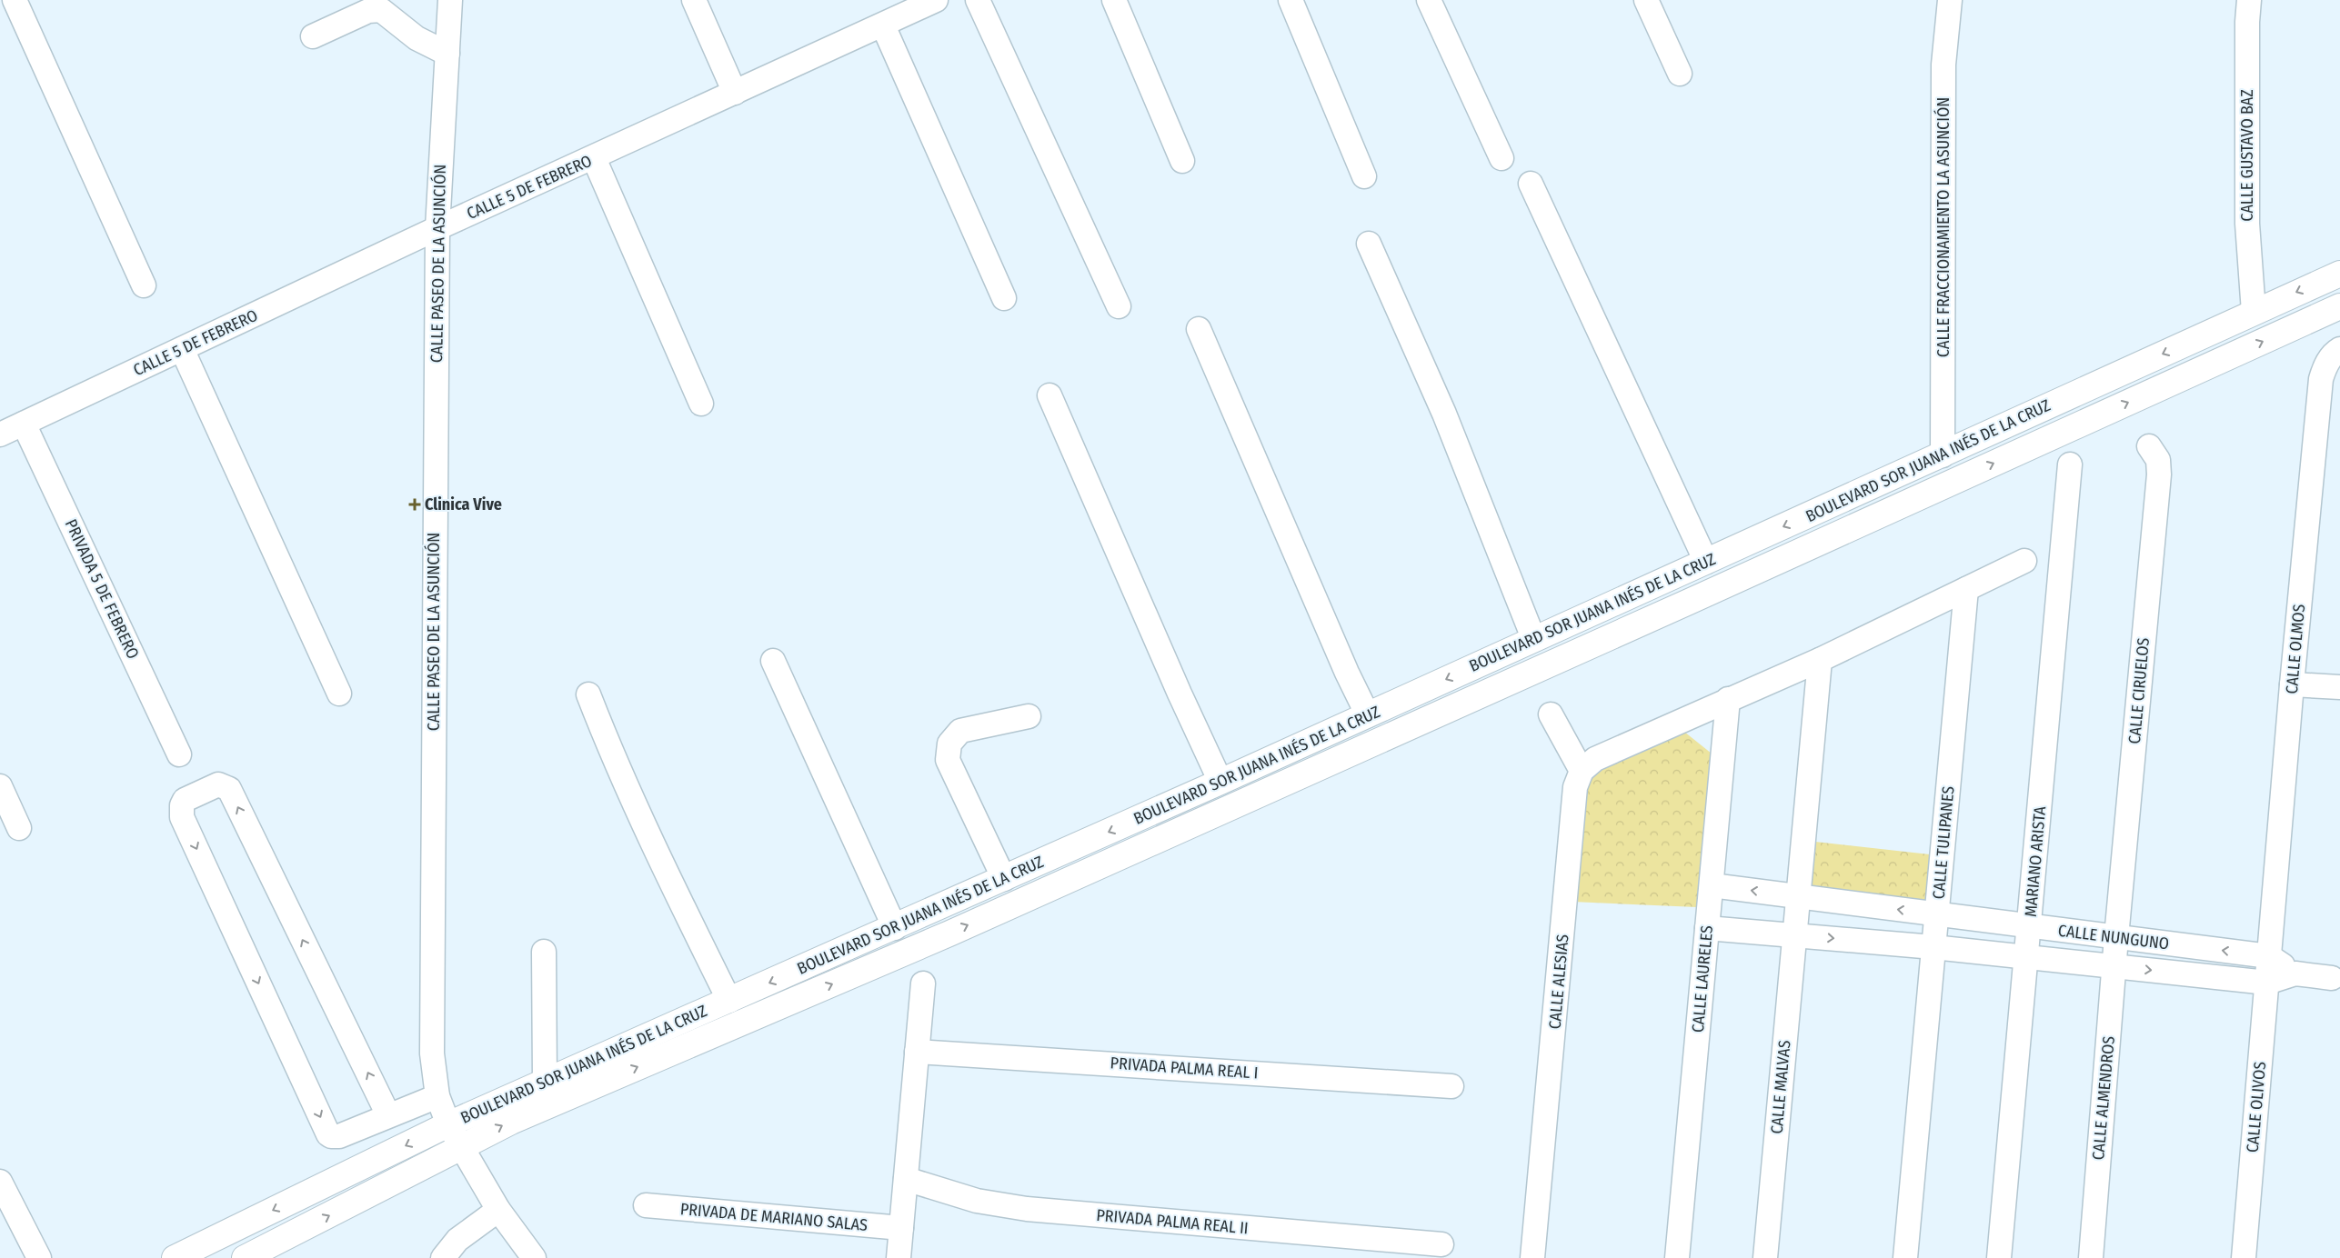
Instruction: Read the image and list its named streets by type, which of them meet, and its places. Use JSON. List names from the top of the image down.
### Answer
{
  "streets": {
    "main road": ["BOULEVARD SOR JUANA INÉS DE LA CRUZ"],
    "street": [
      "CALLE GUSTAVO BAZ",
      "CALLE 5 DE FEBRERO",
      "CALLE FRACCIONAMIENTO LA ASUNCIÓN",
      "CALLE PASEO DE LA ASUNCIÓN",
      "PRIVADA 5 DE FEBRERO",
      "CALLE OLMOS",
      "CALLE CIRUELOS",
      "CALLE TULIPANES",
      "MARIANO ARISTA",
      "CALLE NUNGUNO",
      "CALLE LAURELES",
      "CALLE ALESIAS",
      "PRIVADA PALMA REAL I",
      "CALLE MALVAS",
      "CALLE ALMENDROS",
      "CALLE OLIVOS",
      "PRIVADA DE MARIANO SALAS",
      "PRIVADA PALMA REAL II"
    ]
  },
  "crossings": [
    ["CALLE GUSTAVO BAZ", "BOULEVARD SOR JUANA INÉS DE LA CRUZ"],
    ["CALLE 5 DE FEBRERO", "CALLE PASEO DE LA ASUNCIÓN"],
    ["CALLE 5 DE FEBRERO", "PRIVADA 5 DE FEBRERO"],
    ["CALLE FRACCIONAMIENTO LA ASUNCIÓN", "BOULEVARD SOR JUANA INÉS DE LA CRUZ"],
    ["CALLE PASEO DE LA ASUNCIÓN", "BOULEVARD SOR JUANA INÉS DE LA CRUZ"],
    ["CALLE OLMOS", "CALLE NUNGUNO"],
    ["CALLE OLMOS", "CALLE OLIVOS"],
    ["CALLE CIRUELOS", "CALLE NUNGUNO"],
    ["CALLE CIRUELOS", "CALLE ALMENDROS"],
    ["CALLE TULIPANES", "CALLE NUNGUNO"],
    ["MARIANO ARISTA", "CALLE NUNGUNO"],
    ["CALLE NUNGUNO", "CALLE LAURELES"],
    ["CALLE NUNGUNO", "CALLE MALVAS"],
    ["CALLE NUNGUNO", "CALLE ALMENDROS"],
    ["CALLE NUNGUNO", "CALLE OLIVOS"]
  ],
  "places": {
    "health": ["Clinica Vive"]
  }
}
